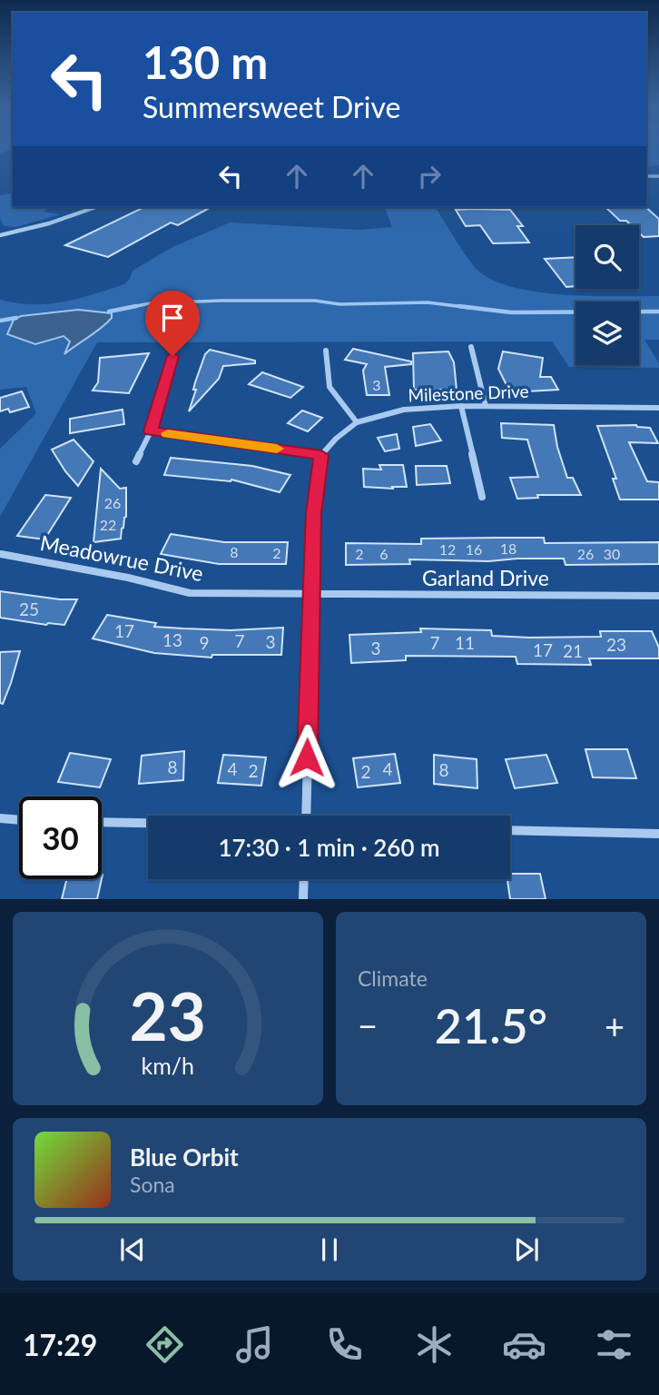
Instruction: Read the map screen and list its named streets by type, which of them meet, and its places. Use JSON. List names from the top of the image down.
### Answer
{
  "streets": {
    "street": ["Milestone Drive", "Meadowrue Drive", "Garland Drive"]
  },
  "crossings": [
    ["Meadowrue Drive", "Garland Drive"]
  ],
  "house_numbers": [
    "3",
    "26",
    "22",
    "18",
    "12",
    "16",
    "8",
    "2",
    "2",
    "6",
    "26",
    "30",
    "25",
    "17",
    "13",
    "7",
    "3",
    "9",
    "7",
    "11",
    "23",
    "3",
    "17",
    "21",
    "8",
    "4",
    "4",
    "8",
    "2",
    "2"
  ],
  "page": {
    "turn": ["130 m", "Summersweet Drive"],
    "limit": "30",
    "trip": "17:30 · 1 min · 260 m",
    "tile": "Climate",
    "heat": ["−", "21.5°", "+"],
    "song": ["Blue Orbit", "Sona"],
    "tabs": "17:29",
    "gauge": ["23", "km/h"]
  }
}
